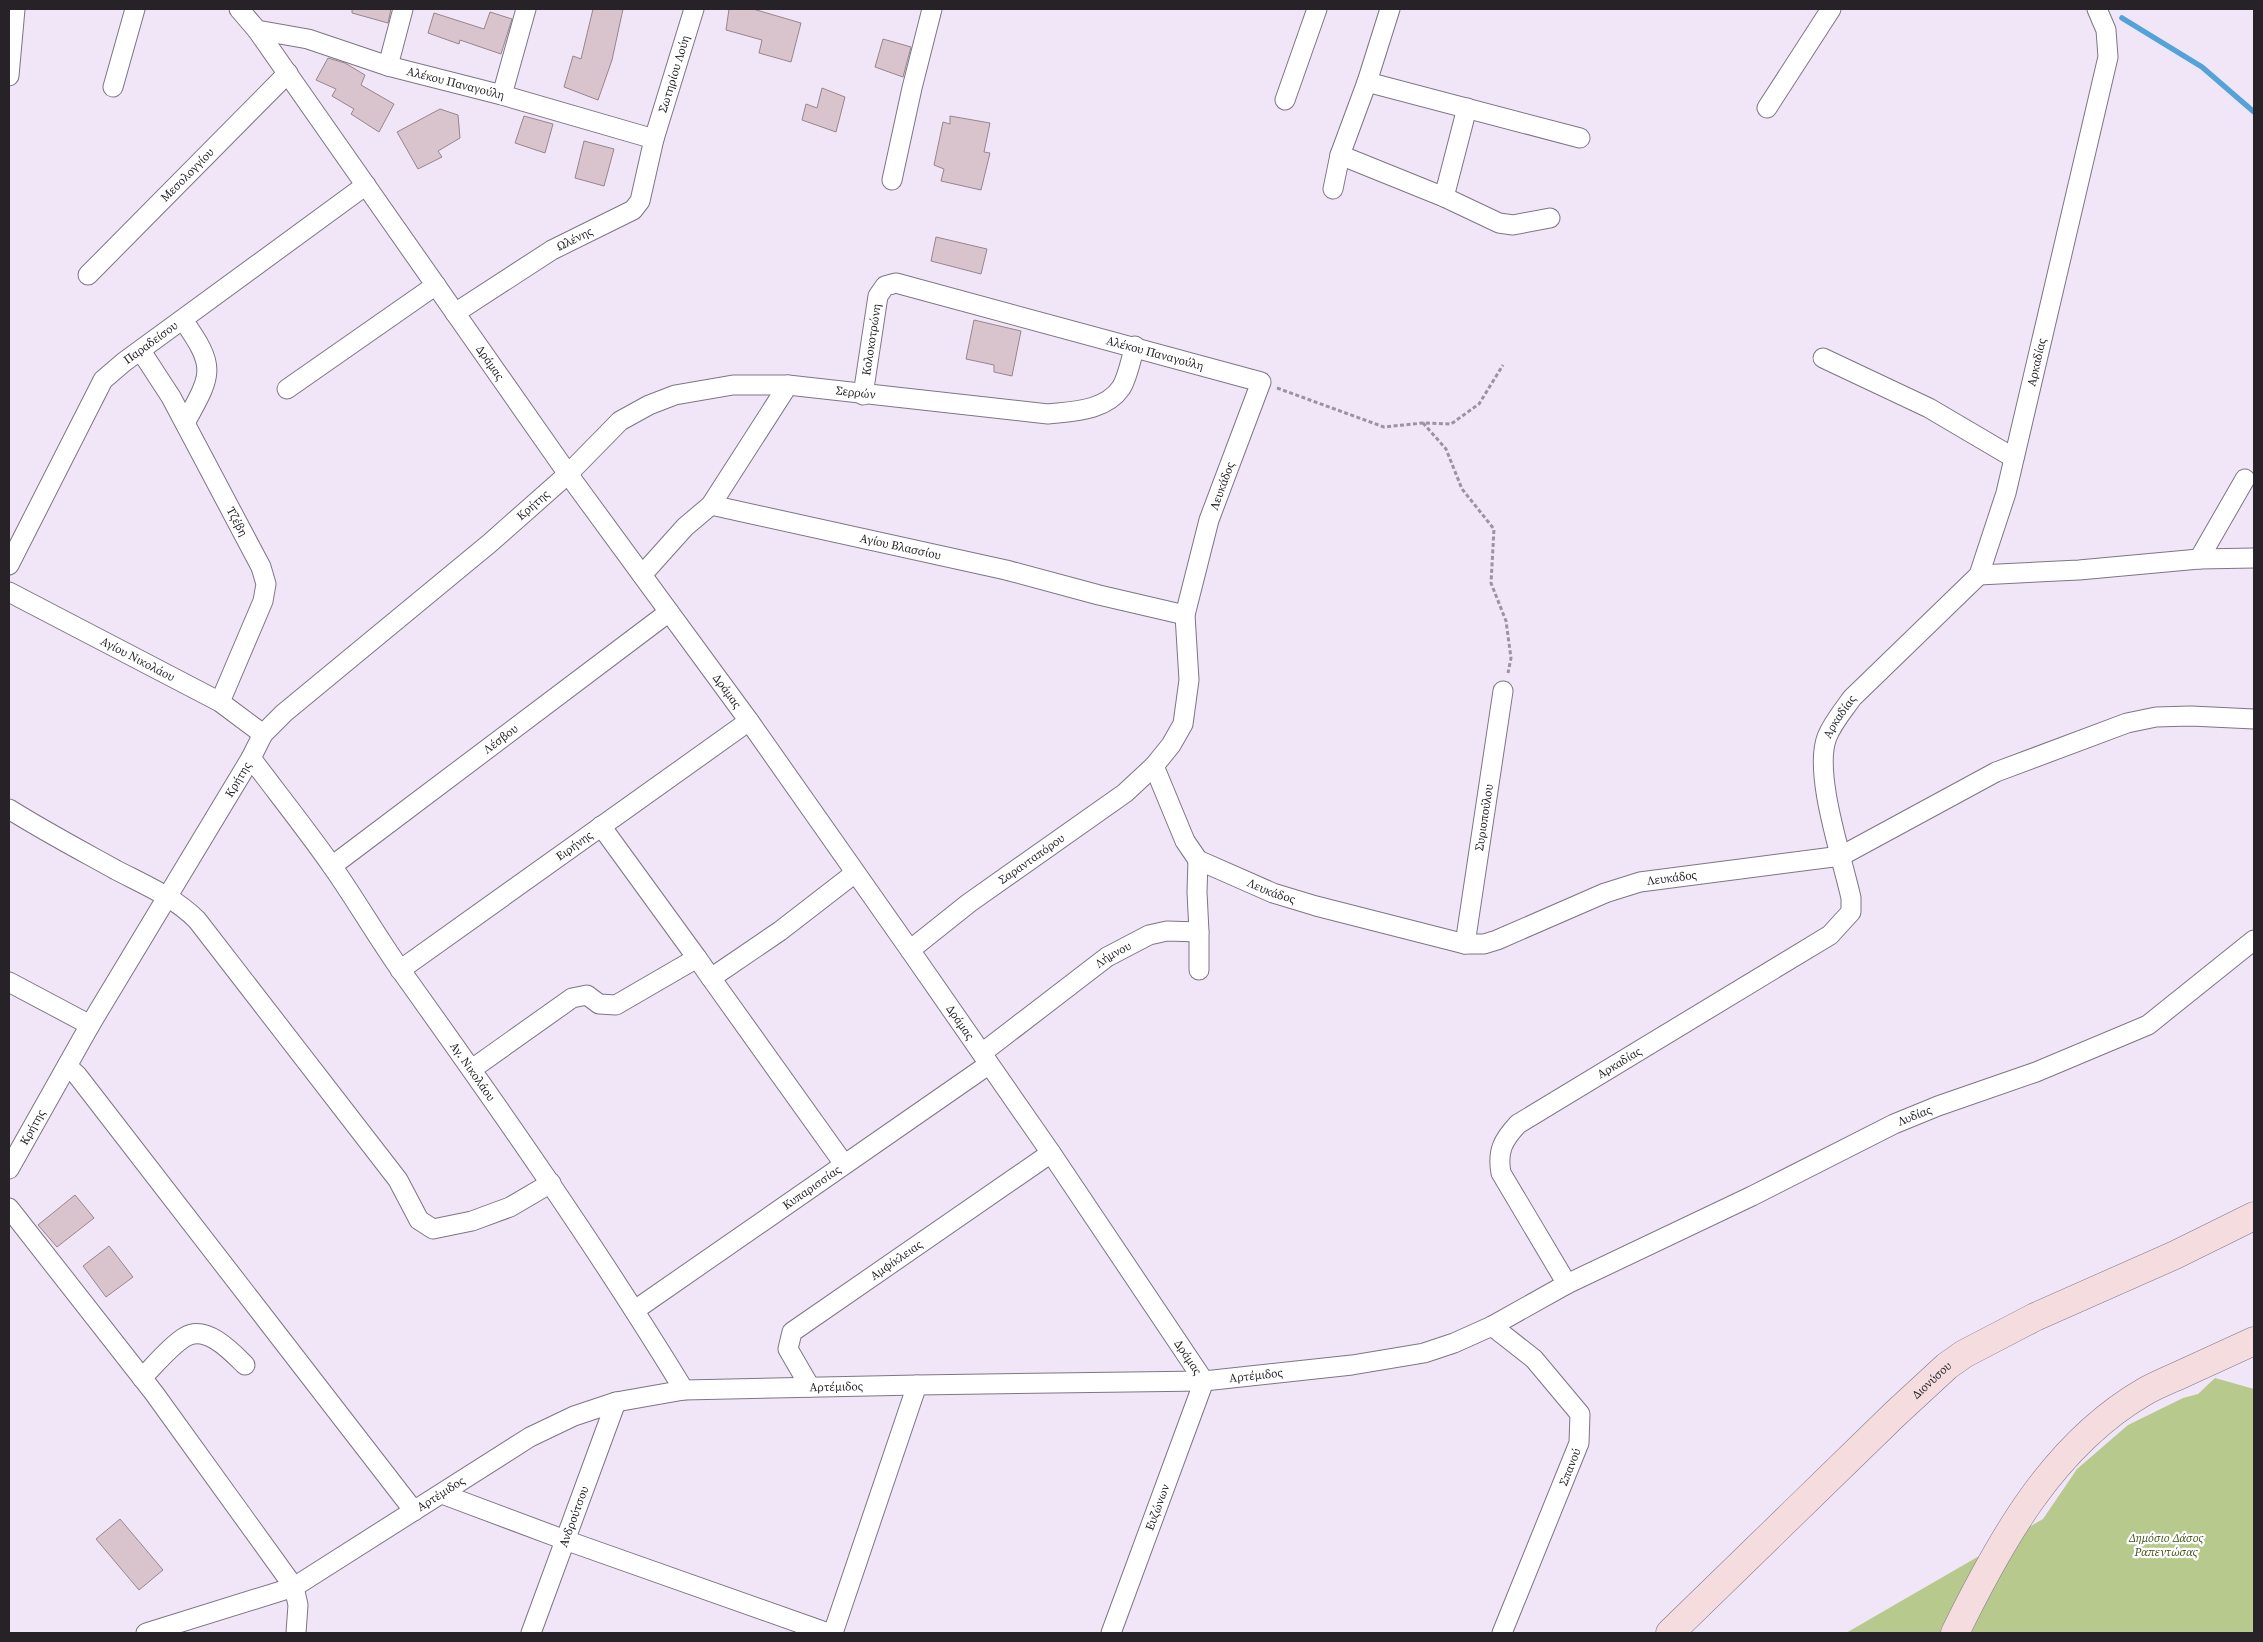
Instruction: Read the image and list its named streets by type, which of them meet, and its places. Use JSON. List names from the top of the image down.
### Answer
{
  "streets": {
    "main road": ["Διονύσου"],
    "street": [
      "Σωτηρίου Λούη",
      "Αλέκου Παναγούλη",
      "Μεσολογγίου",
      "Ωλένης",
      "Κολοκοτρώνη",
      "Παραδείσου",
      "Αρκαδίας",
      "Δράμας",
      "Σερρών",
      "Λευκάδος",
      "Κρήτης",
      "Τζέβη",
      "Αγίου Βλασσίου",
      "Αγίου Νικολάου",
      "Λέσβου",
      "Συριοπούλου",
      "Ειρήνης",
      "Σαρανταπόρου",
      "Λήμνου",
      "Αγ. Νικολάου",
      "Λυδίας",
      "Κυπαρισσίας",
      "Αμφίκλειας",
      "Αρτέμιδος",
      "Σπανού",
      "Ευζώνων",
      "Ανδρούτσου"
    ]
  },
  "crossings": [
    ["Σωτηρίου Λούη", "Αλέκου Παναγούλη"],
    ["Σωτηρίου Λούη", "Ωλένης"],
    ["Αλέκου Παναγούλη", "Ωλένης"],
    ["Αλέκου Παναγούλη", "Κολοκοτρώνη"],
    ["Αλέκου Παναγούλη", "Δράμας"],
    ["Αλέκου Παναγούλη", "Σερρών"],
    ["Αλέκου Παναγούλη", "Λευκάδος"],
    ["Μεσολογγίου", "Δράμας"],
    ["Ωλένης", "Δράμας"],
    ["Κολοκοτρώνη", "Σερρών"],
    ["Παραδείσου", "Δράμας"],
    ["Παραδείσου", "Τζέβη"],
    ["Αρκαδίας", "Λευκάδος"],
    ["Αρκαδίας", "Λυδίας"],
    ["Αρκαδίας", "Αρτέμιδος"],
    ["Δράμας", "Σερρών"],
    ["Δράμας", "Κρήτης"],
    ["Δράμας", "Λέσβου"],
    ["Δράμας", "Ειρήνης"],
    ["Δράμας", "Σαρανταπόρου"],
    ["Δράμας", "Λήμνου"],
    ["Δράμας", "Κυπαρισσίας"],
    ["Δράμας", "Αμφίκλειας"],
    ["Δράμας", "Αρτέμιδος"],
    ["Δράμας", "Ευζώνων"],
    ["Σερρών", "Κρήτης"],
    ["Λευκάδος", "Αγίου Βλασσίου"],
    ["Λευκάδος", "Συριοπούλου"],
    ["Λευκάδος", "Σαρανταπόρου"],
    ["Κρήτης", "Αγίου Νικολάου"],
    ["Κρήτης", "Αγ. Νικολάου"],
    ["Τζέβη", "Αγίου Νικολάου"],
    ["Λέσβου", "Αγ. Νικολάου"],
    ["Ειρήνης", "Αγ. Νικολάου"],
    ["Λήμνου", "Κυπαρισσίας"],
    ["Αγ. Νικολάου", "Κυπαρισσίας"],
    ["Αγ. Νικολάου", "Αρτέμιδος"],
    ["Λυδίας", "Αρτέμιδος"],
    ["Αμφίκλειας", "Αρτέμιδος"],
    ["Αρτέμιδος", "Σπανού"],
    ["Αρτέμιδος", "Ευζώνων"],
    ["Αρτέμιδος", "Ανδρούτσου"]
  ],
  "parks": ["Δημόσιο Δάσος Ραπεντώσας"]
}
